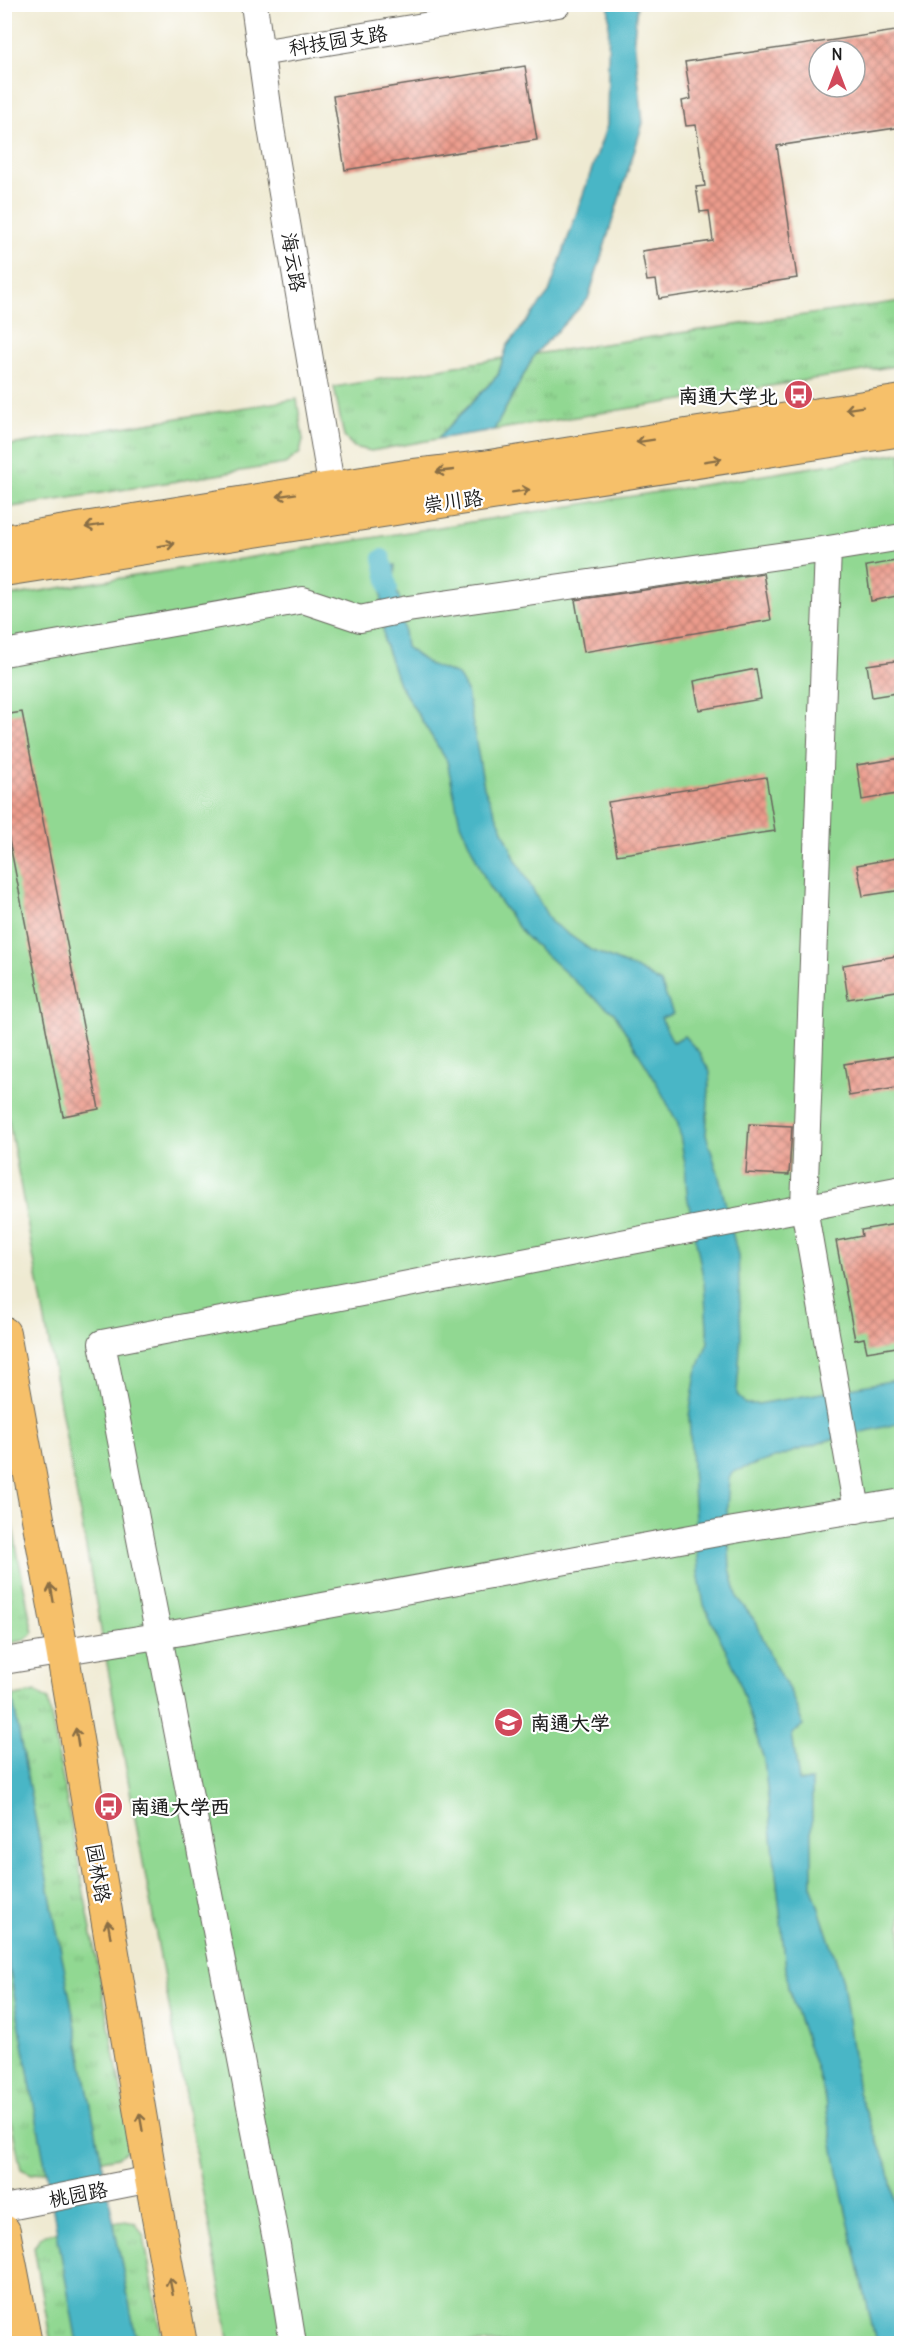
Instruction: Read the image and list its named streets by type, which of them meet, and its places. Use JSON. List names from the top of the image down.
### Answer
{
  "streets": {
    "main road": ["崇川路", "园林路"],
    "street": ["科技园支路", "海云路", "桃园路"]
  },
  "crossings": [
    ["科技园支路", "海云路"],
    ["海云路", "崇川路"],
    ["园林路", "桃园路"]
  ],
  "one_way": ["园林路"],
  "places": {
    "bus stop": ["南通大学北", "南通大学西"],
    "school or university": ["南通大学"]
  },
  "north": "top"
}
